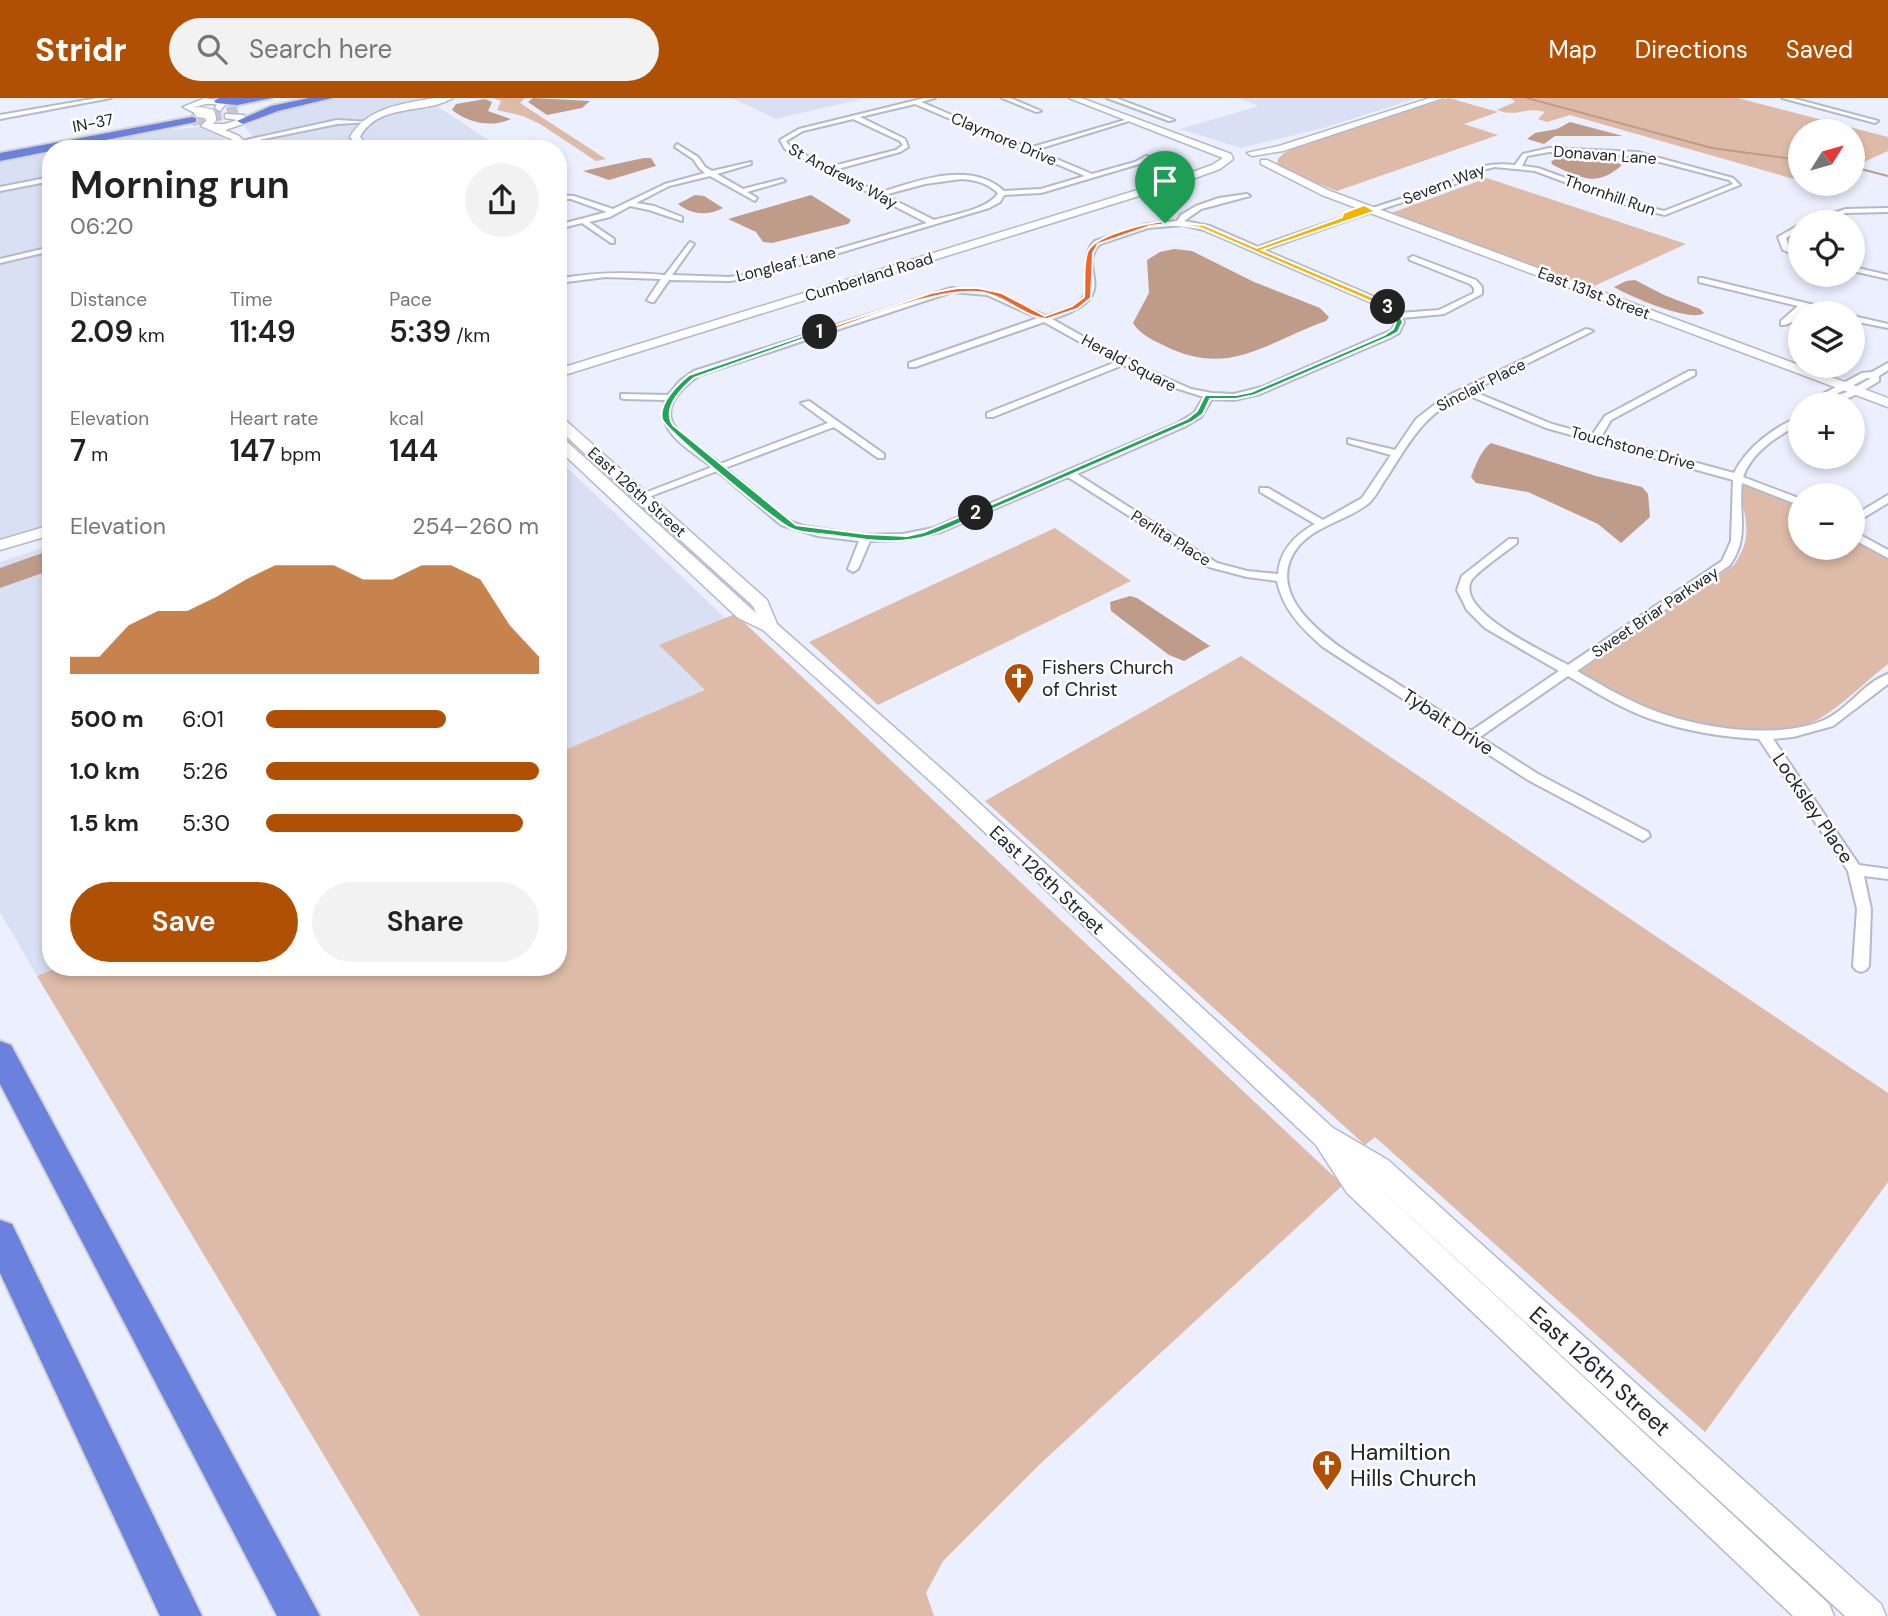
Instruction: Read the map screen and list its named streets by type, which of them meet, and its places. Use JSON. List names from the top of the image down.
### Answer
{
  "streets": {
    "highway": ["IN-37"],
    "main road": ["Cumberland Road", "East 131st Street", "East 126th Street"],
    "street": [
      "Claymore Drive",
      "Donavan Lane",
      "St Andrews Way",
      "Severn Way",
      "Thornhill Run",
      "Longleaf Lane",
      "Herald Square",
      "Sinclair Place",
      "Touchstone Drive",
      "Perlita Place",
      "Sweet Briar Parkway",
      "Tybalt Drive",
      "Locksley Place"
    ]
  },
  "crossings": [
    ["Claymore Drive", "St Andrews Way"],
    ["Donavan Lane", "Severn Way"],
    ["Donavan Lane", "Thornhill Run"],
    ["St Andrews Way", "Longleaf Lane"],
    ["Severn Way", "Thornhill Run"],
    ["Severn Way", "East 131st Street"],
    ["Cumberland Road", "East 131st Street"],
    ["Sinclair Place", "Touchstone Drive"],
    ["Sinclair Place", "Perlita Place"],
    ["Sinclair Place", "Tybalt Drive"],
    ["Touchstone Drive", "Sweet Briar Parkway"],
    ["Perlita Place", "Tybalt Drive"],
    ["Sweet Briar Parkway", "Tybalt Drive"]
  ],
  "places": {
    "church": ["Fishers Church of Christ", "Hamiltion Hills Church"]
  },
  "north": "top right",
  "page": {
    "header": "Stridr",
    "search": "Search here",
    "nav": ["Map", "Directions", "Saved"],
    "map_buttons": ["+", "−"],
    "heading": ["Morning run", "06:20"],
    "stats": [
      ["Distance", "2.09 km"],
      ["Time", "11:49"],
      ["Pace", "5:39 /km"],
      ["Elevation", "7 m"],
      ["Heart rate", "147 bpm"],
      ["kcal", "144"]
    ],
    "pins": ["3", "1", "2"],
    "chart": ["Elevation", "254–260 m"],
    "list": [
      {
        "name": "500 m",
        "note": "6:01"
      },
      {
        "name": "1.0 km",
        "note": "5:26"
      },
      {
        "name": "1.5 km",
        "note": "5:30"
      }
    ],
    "buttons": ["Save", "Share"]
  }
}
